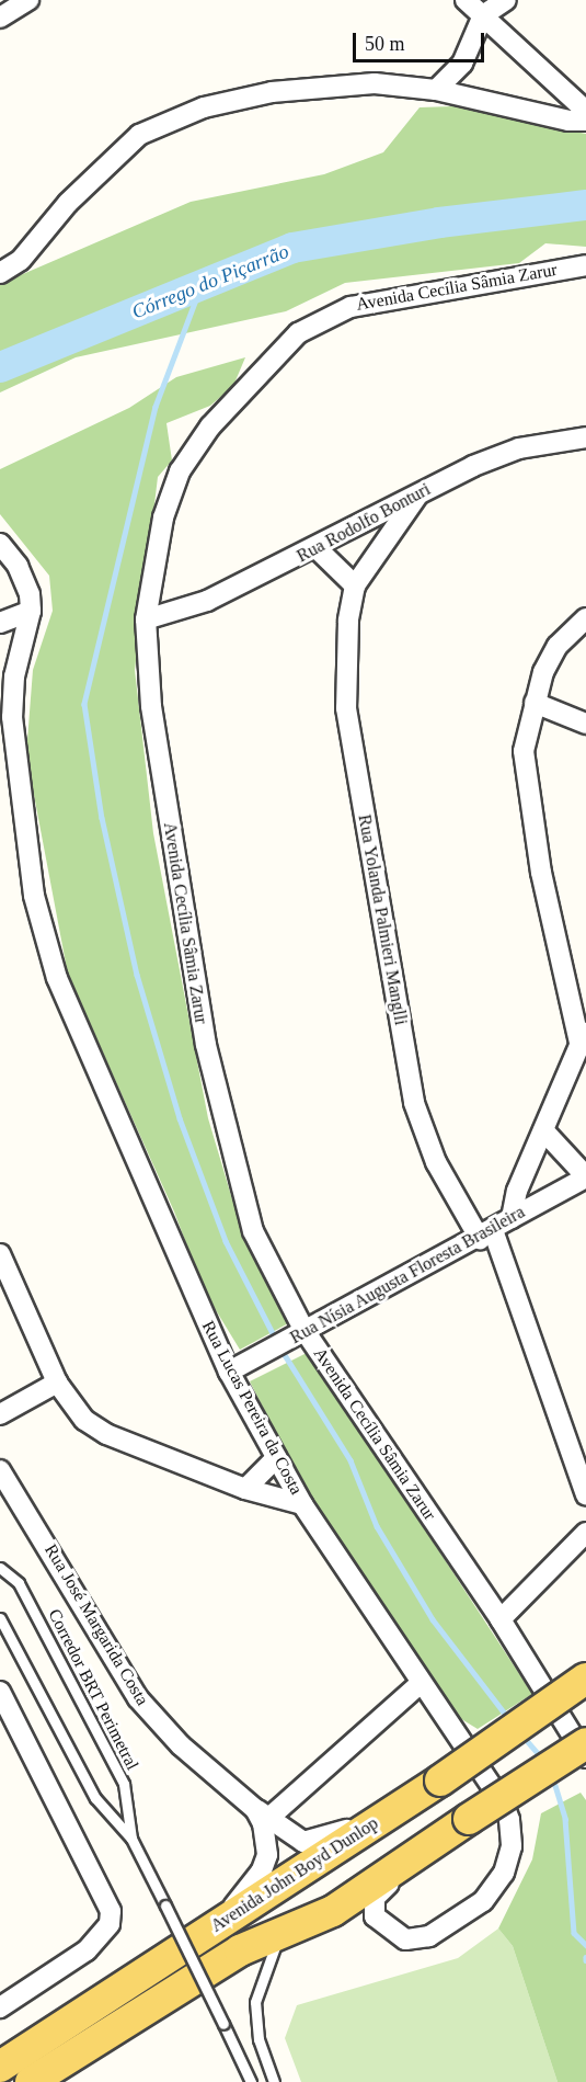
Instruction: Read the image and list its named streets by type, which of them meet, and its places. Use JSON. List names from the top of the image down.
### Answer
{
  "streets": {
    "main road": ["Avenida John Boyd Dunlop"],
    "street": [
      "Avenida Cecília Sâmia Zarur",
      "Rua Rodolfo Bonturi",
      "Rua Yolanda Palmieri Manglli",
      "Rua Nísia Augusta Floresta Brasileira",
      "Rua Lucas Pereira da Costa",
      "Rua José Margarida Costa"
    ],
    "lane": ["Corredor BRT Perimetral"]
  },
  "crossings": [
    ["Avenida Cecília Sâmia Zarur", "Rua Rodolfo Bonturi"],
    ["Avenida Cecília Sâmia Zarur", "Rua Nísia Augusta Floresta Brasileira"],
    ["Rua Rodolfo Bonturi", "Rua Yolanda Palmieri Manglli"],
    ["Rua Yolanda Palmieri Manglli", "Rua Nísia Augusta Floresta Brasileira"],
    ["Rua Nísia Augusta Floresta Brasileira", "Rua Lucas Pereira da Costa"],
    ["Rua Lucas Pereira da Costa", "Avenida John Boyd Dunlop"],
    ["Rua José Margarida Costa", "Avenida John Boyd Dunlop"]
  ],
  "water": ["Córrego do Piçarrão"],
  "scale_bar": "50 m"
}
